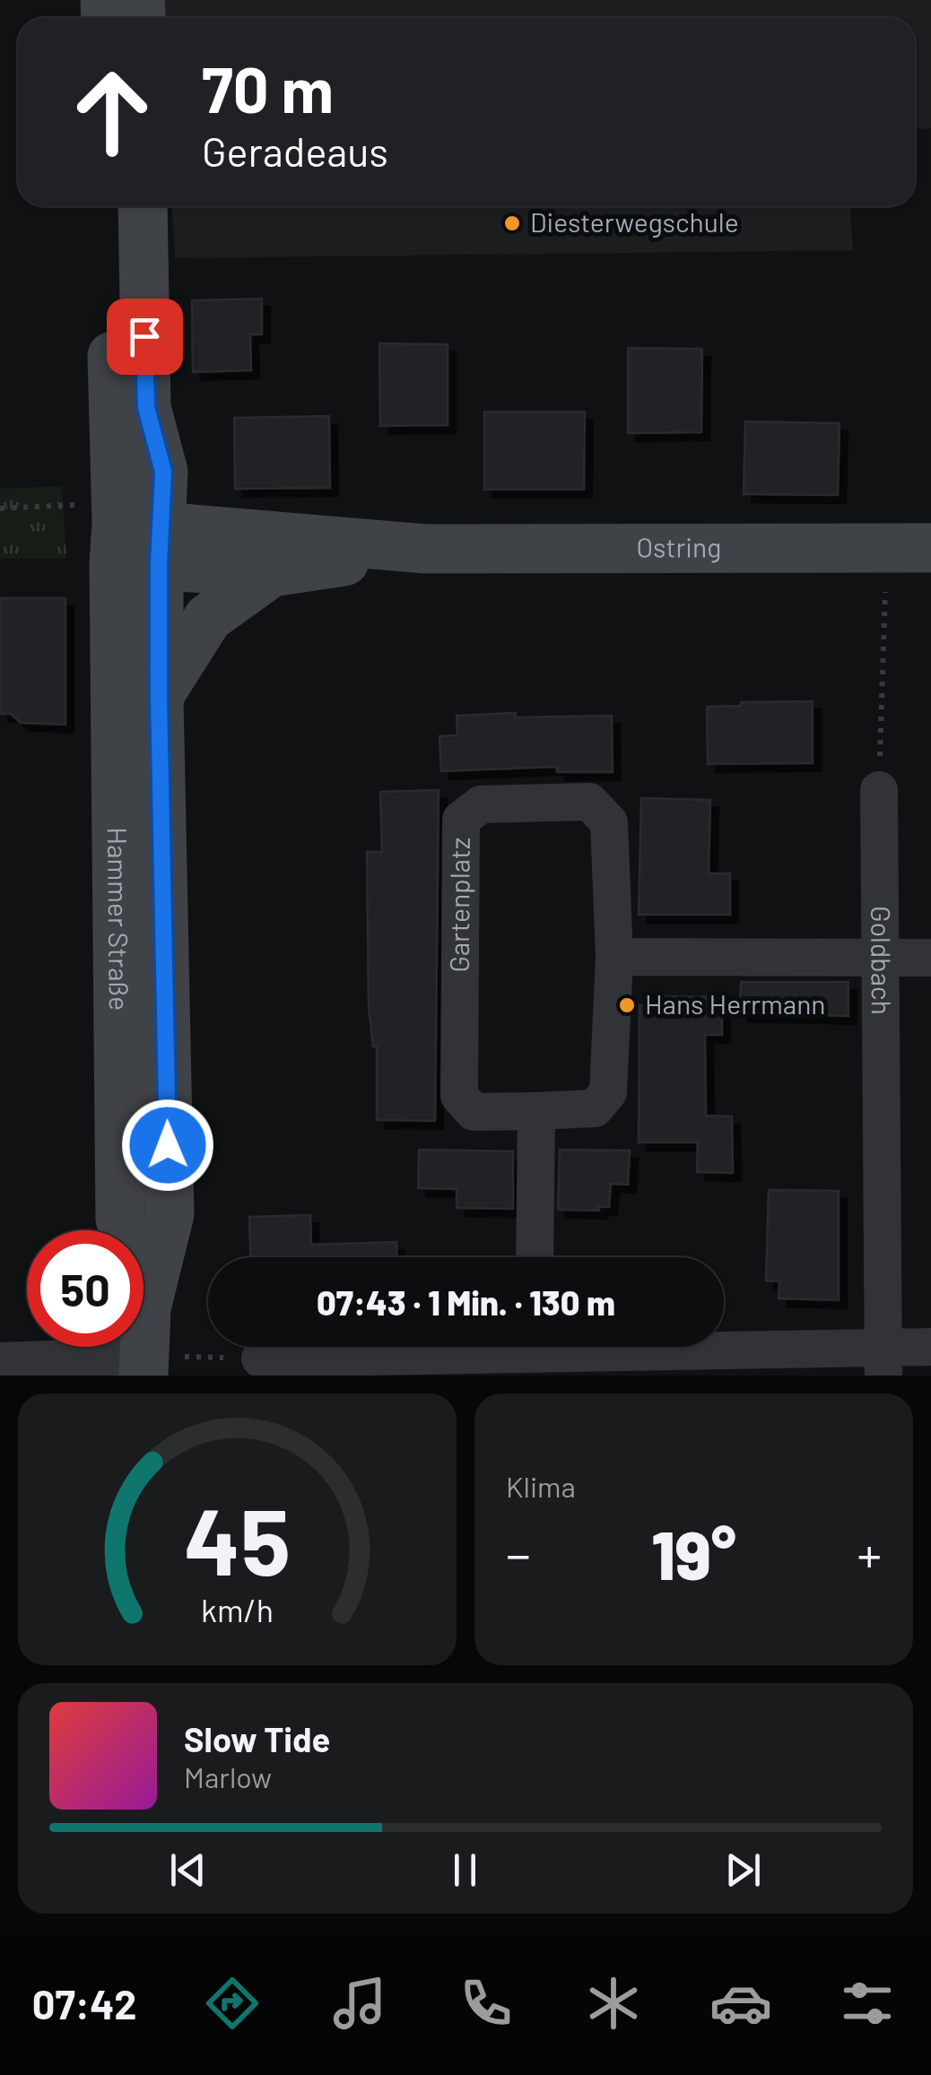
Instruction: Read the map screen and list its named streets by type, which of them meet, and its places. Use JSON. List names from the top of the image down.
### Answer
{
  "streets": {
    "main road": ["Ostring", "Hammer Straße"],
    "street": ["Gartenplatz", "Goldbach"]
  },
  "crossings": [
    ["Ostring", "Hammer Straße"]
  ],
  "places": ["Diesterwegschule", "Hans Herrmann"],
  "page": {
    "turn": ["70 m", "Geradeaus"],
    "limit": "50",
    "trip": "07:43 · 1 Min. · 130 m",
    "tile": "Klima",
    "heat": ["−", "19°", "+"],
    "song": ["Slow Tide", "Marlow"],
    "tabs": "07:42",
    "gauge": ["45", "km/h"]
  }
}
